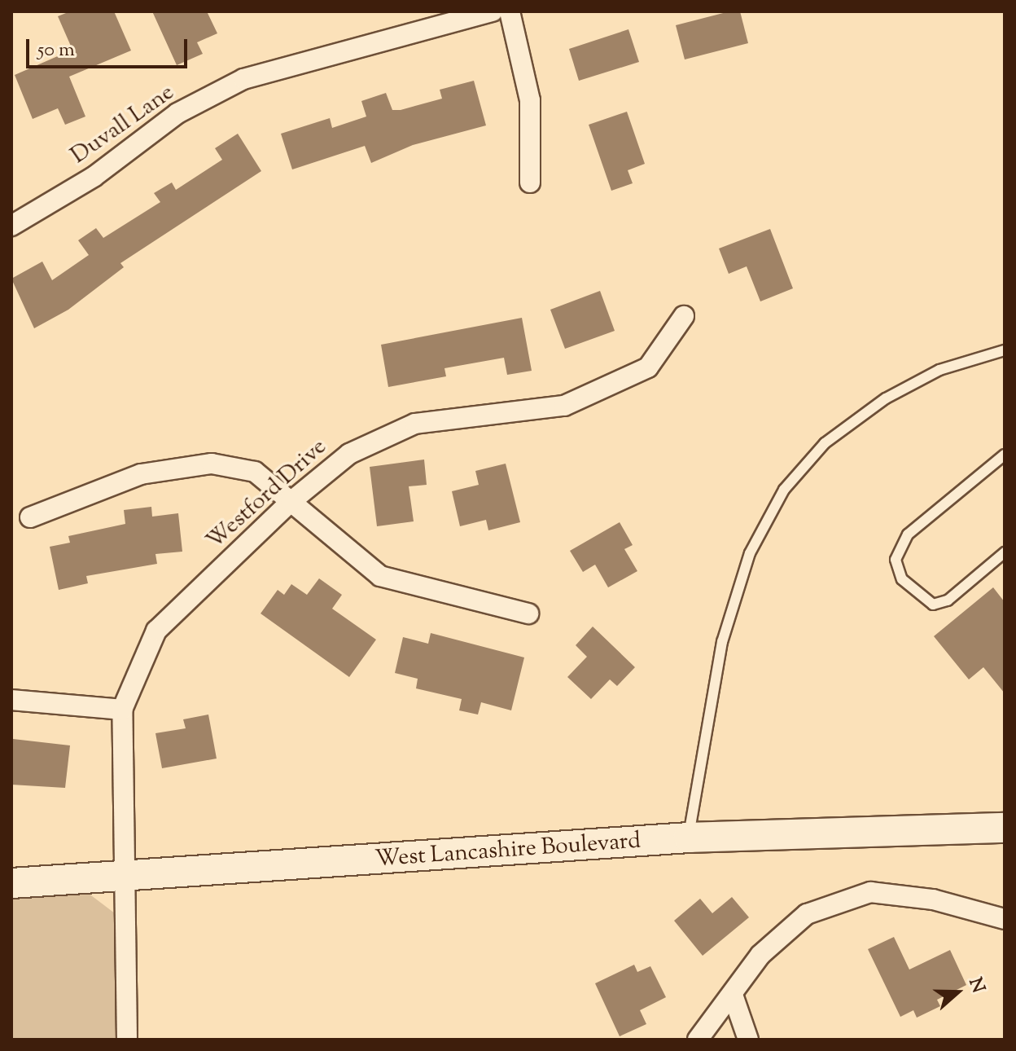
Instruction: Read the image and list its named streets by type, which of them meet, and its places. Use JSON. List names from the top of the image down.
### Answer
{
  "streets": {
    "main road": ["West Lancashire Boulevard"],
    "street": ["Duvall Lane", "Westford Drive"]
  },
  "crossings": [
    ["Westford Drive", "West Lancashire Boulevard"]
  ],
  "scale_bar": "50 m",
  "north": "right"
}
